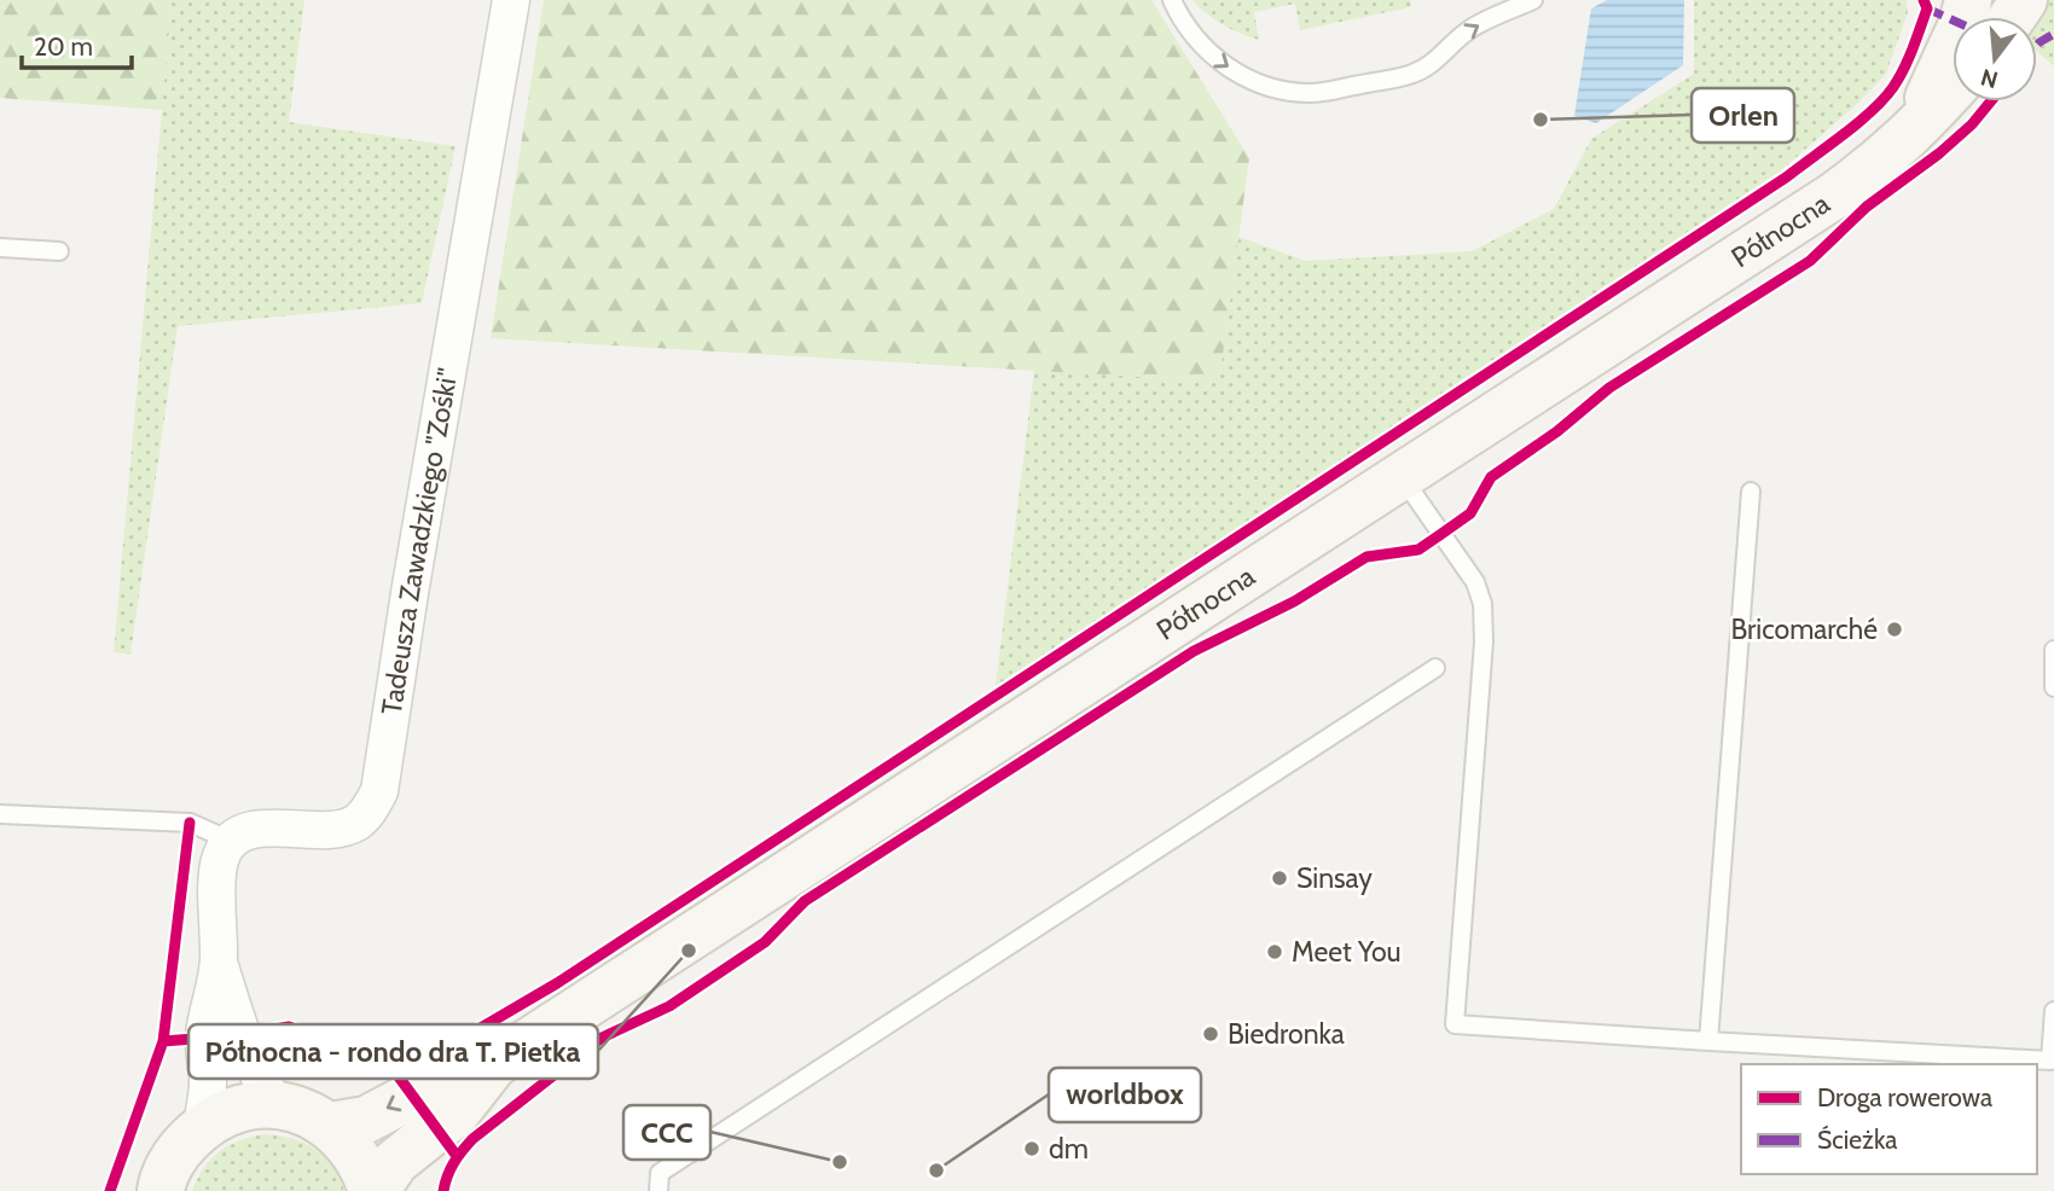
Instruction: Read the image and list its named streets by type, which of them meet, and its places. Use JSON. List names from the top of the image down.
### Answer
{
  "streets": {
    "street": ["Północna", "Tadeusza Zawadzkiego \"Zośki\""]
  },
  "places": [
    "Orlen",
    "Bricomarché",
    "Sinsay",
    "Północna - rondo dra T. Pietka",
    "Meet You",
    "Biedronka",
    "dm",
    "CCC",
    "worldbox"
  ],
  "legend": ["Droga rowerowa", "Ścieżka"],
  "scale_bar": "20 m",
  "north": "bottom"
}
